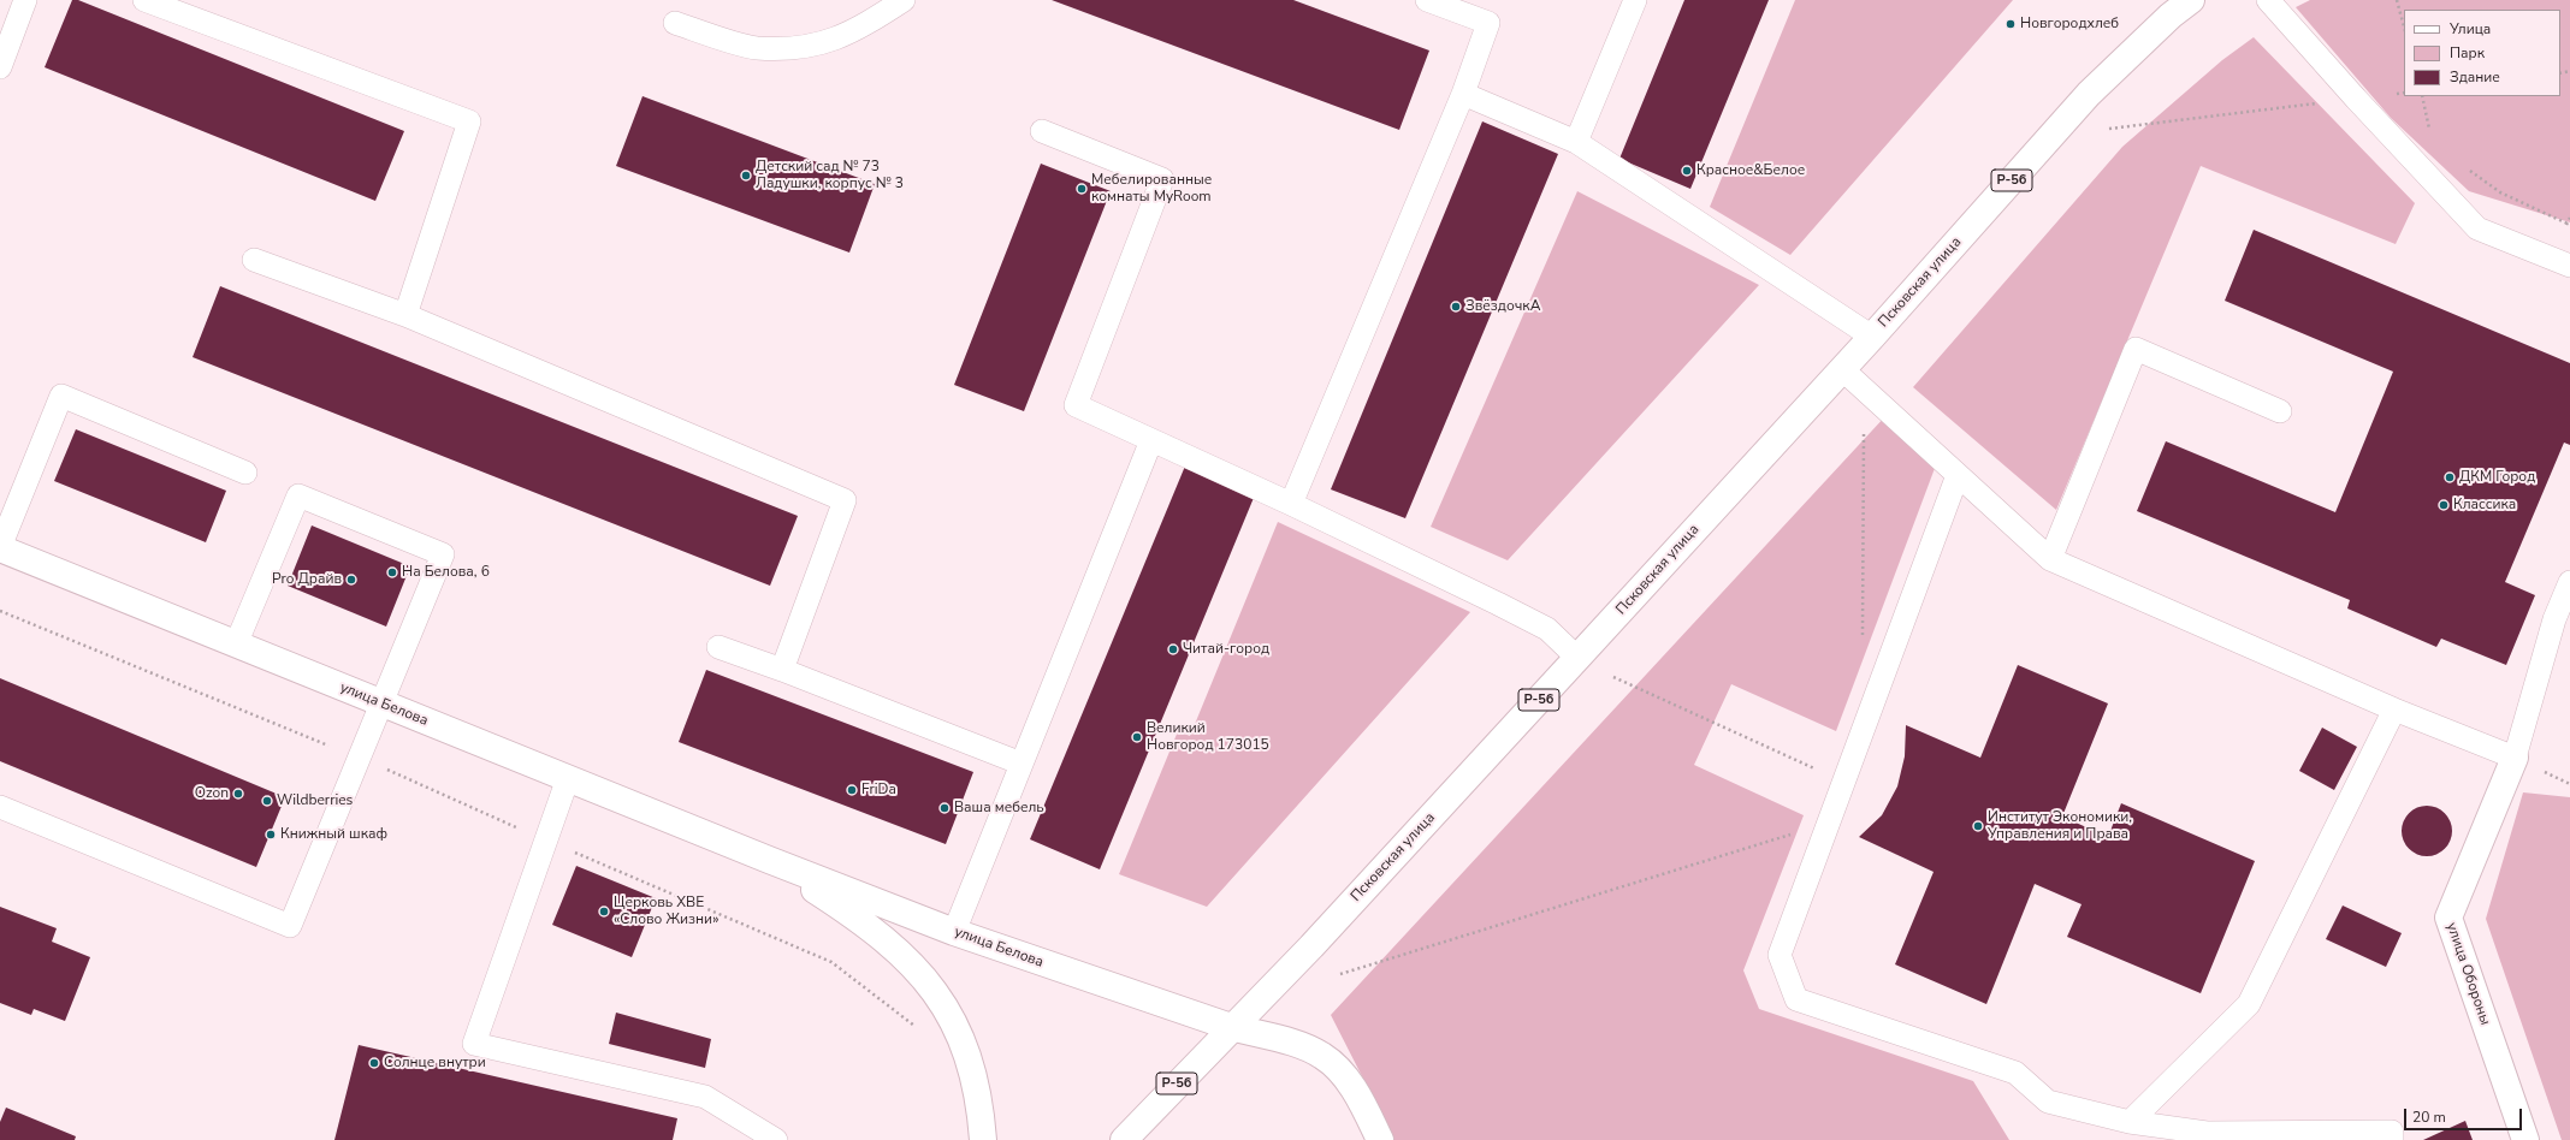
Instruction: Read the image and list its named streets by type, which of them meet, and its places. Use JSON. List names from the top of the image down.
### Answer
{
  "streets": {
    "main road": [
      "Р-56",
      "Псковская улица",
      "улица Белова",
      "улица Обороны"
    ]
  },
  "crossings": [
    ["Псковская улица", "улица Белова"]
  ],
  "places": [
    "Новгородхлеб",
    "Красное&Белое",
    "Детский сад № 73 Ладушки, корпус № 3",
    "Мебелированные комнаты MyRoom",
    "ЗвёздочкА",
    "ДКМ Город",
    "Классика",
    "На Белова, 6",
    "Pro Драйв",
    "Читай-город",
    "Великий Новгород 173015",
    "FriDa",
    "Ozon",
    "Wildberries",
    "Ваша мебель",
    "Институт Экономики, Управления и Права",
    "Книжный шкаф",
    "Церковь ХВЕ «Слово Жизни»",
    "Солнце внутри"
  ],
  "legend": ["Улица", "Парк", "Здание"],
  "scale_bar": "20 m"
}
